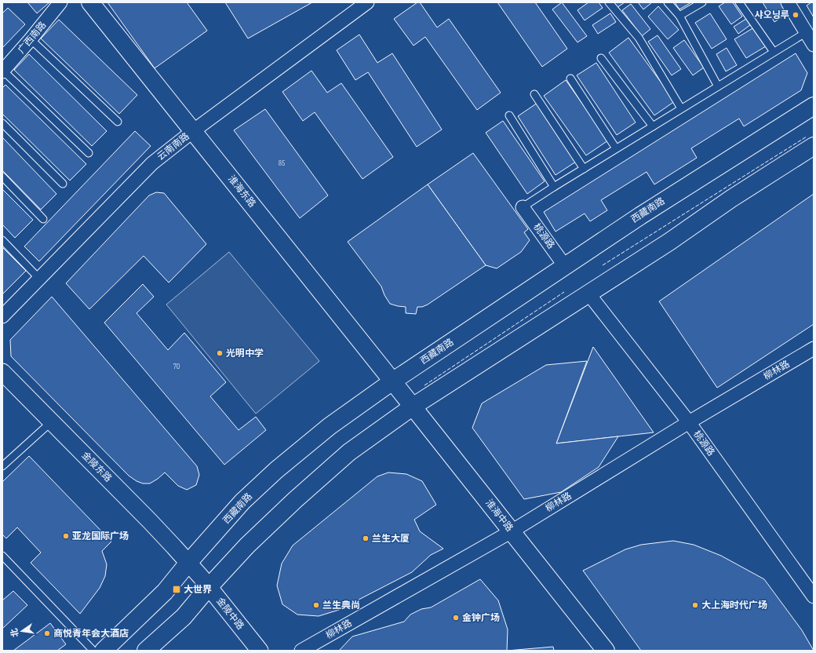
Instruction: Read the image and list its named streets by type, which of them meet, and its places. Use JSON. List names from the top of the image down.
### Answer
{
  "streets": {
    "main road": ["淮海东路", "西藏南路", "淮海中路"],
    "street": [
      "广西南路",
      "云南南路",
      "桃源路",
      "柳林路",
      "金陵东路",
      "金陵中路"
    ]
  },
  "crossings": [
    ["云南南路", "淮海东路"],
    ["淮海东路", "西藏南路"],
    ["淮海东路", "淮海中路"],
    ["西藏南路", "桃源路"],
    ["西藏南路", "金陵东路"],
    ["西藏南路", "淮海中路"],
    ["西藏南路", "金陵中路"],
    ["桃源路", "柳林路"],
    ["柳林路", "淮海中路"],
    ["金陵东路", "金陵中路"]
  ],
  "places": {
    "other": [
      "샤오닝루",
      "光明中学",
      "亚龙国际广场",
      "兰生大厦",
      "兰生典尚",
      "大上海时代广场",
      "金钟广场",
      "商悦青年会大酒店"
    ],
    "transit": ["大世界"]
  },
  "house_numbers": ["85", "70"],
  "north": "left"
}
